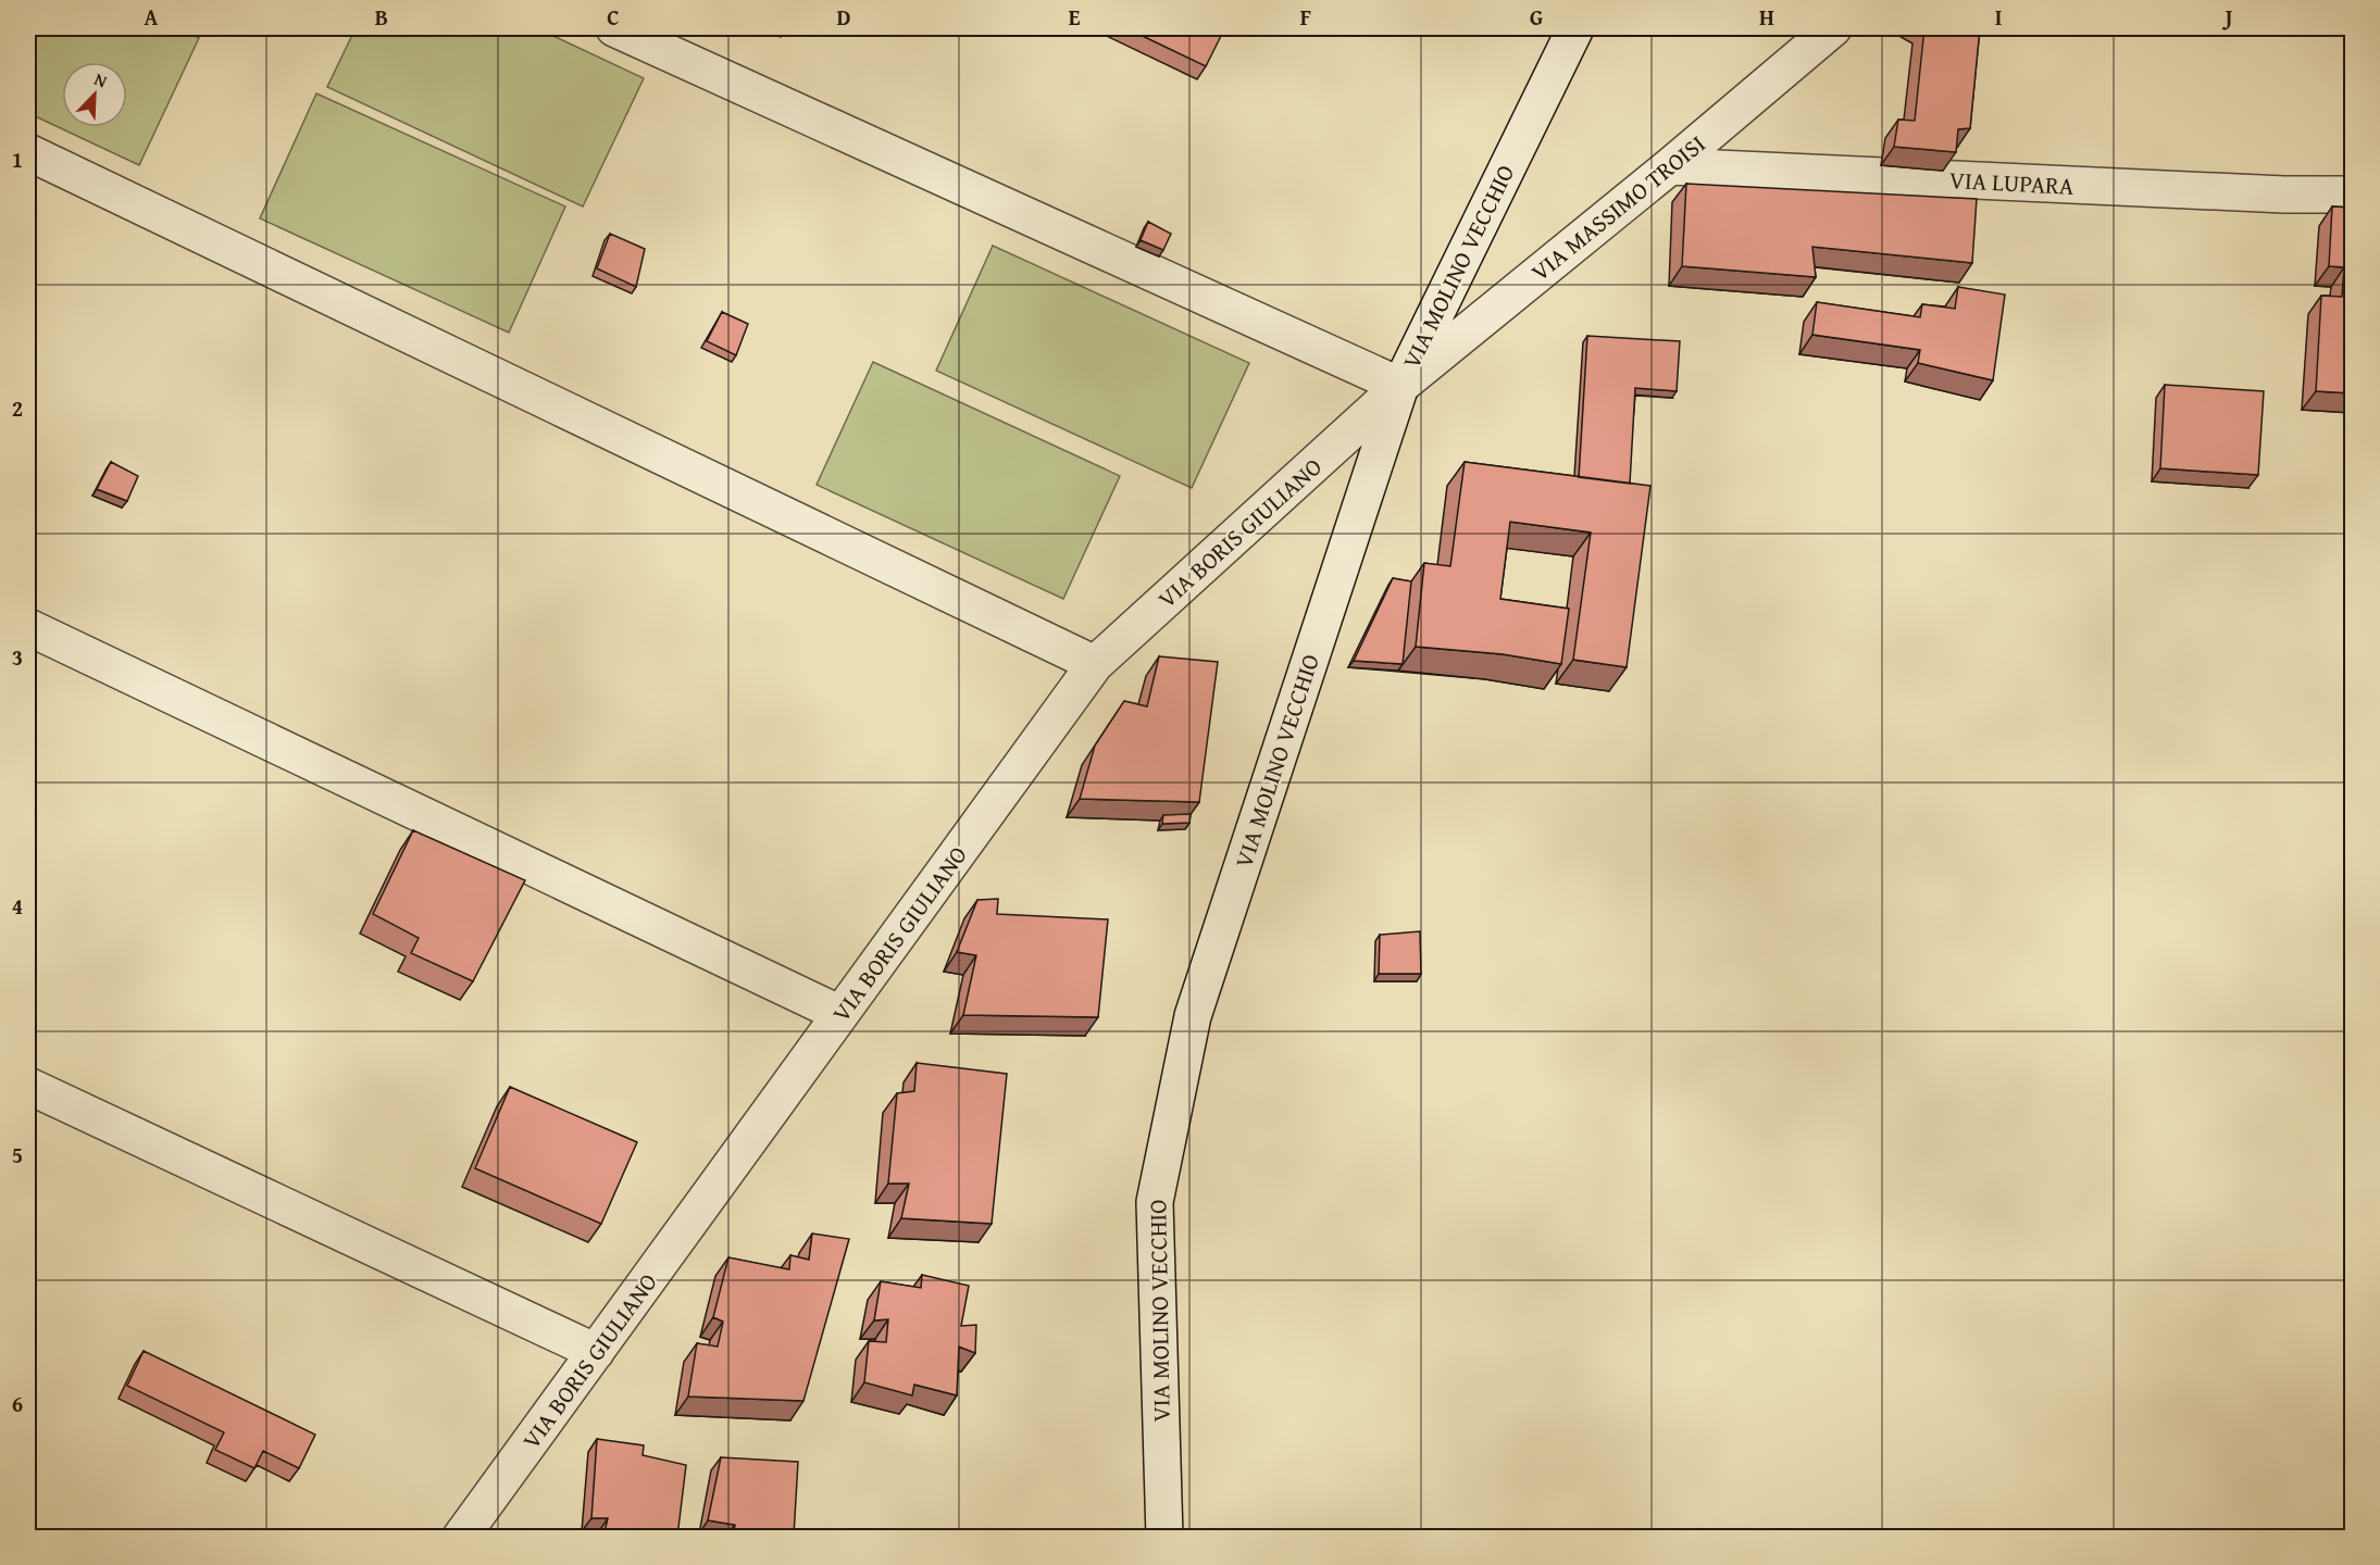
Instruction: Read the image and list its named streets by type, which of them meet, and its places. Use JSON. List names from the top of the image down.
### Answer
{
  "streets": {
    "street": [
      "VIA LUPARA",
      "VIA MASSIMO TROISI",
      "VIA MOLINO VECCHIO",
      "VIA BORIS GIULIANO"
    ]
  },
  "crossings": [
    ["VIA LUPARA", "VIA MASSIMO TROISI"],
    ["VIA MASSIMO TROISI", "VIA MOLINO VECCHIO"],
    ["VIA MASSIMO TROISI", "VIA BORIS GIULIANO"],
    ["VIA MOLINO VECCHIO", "VIA BORIS GIULIANO"]
  ],
  "north": "top right",
  "grid": {
    "columns": [
      "A",
      "B",
      "C",
      "D",
      "E",
      "F",
      "G",
      "H",
      "I",
      "J"
    ],
    "rows": [
      "1",
      "2",
      "3",
      "4",
      "5",
      "6"
    ]
  }
}
